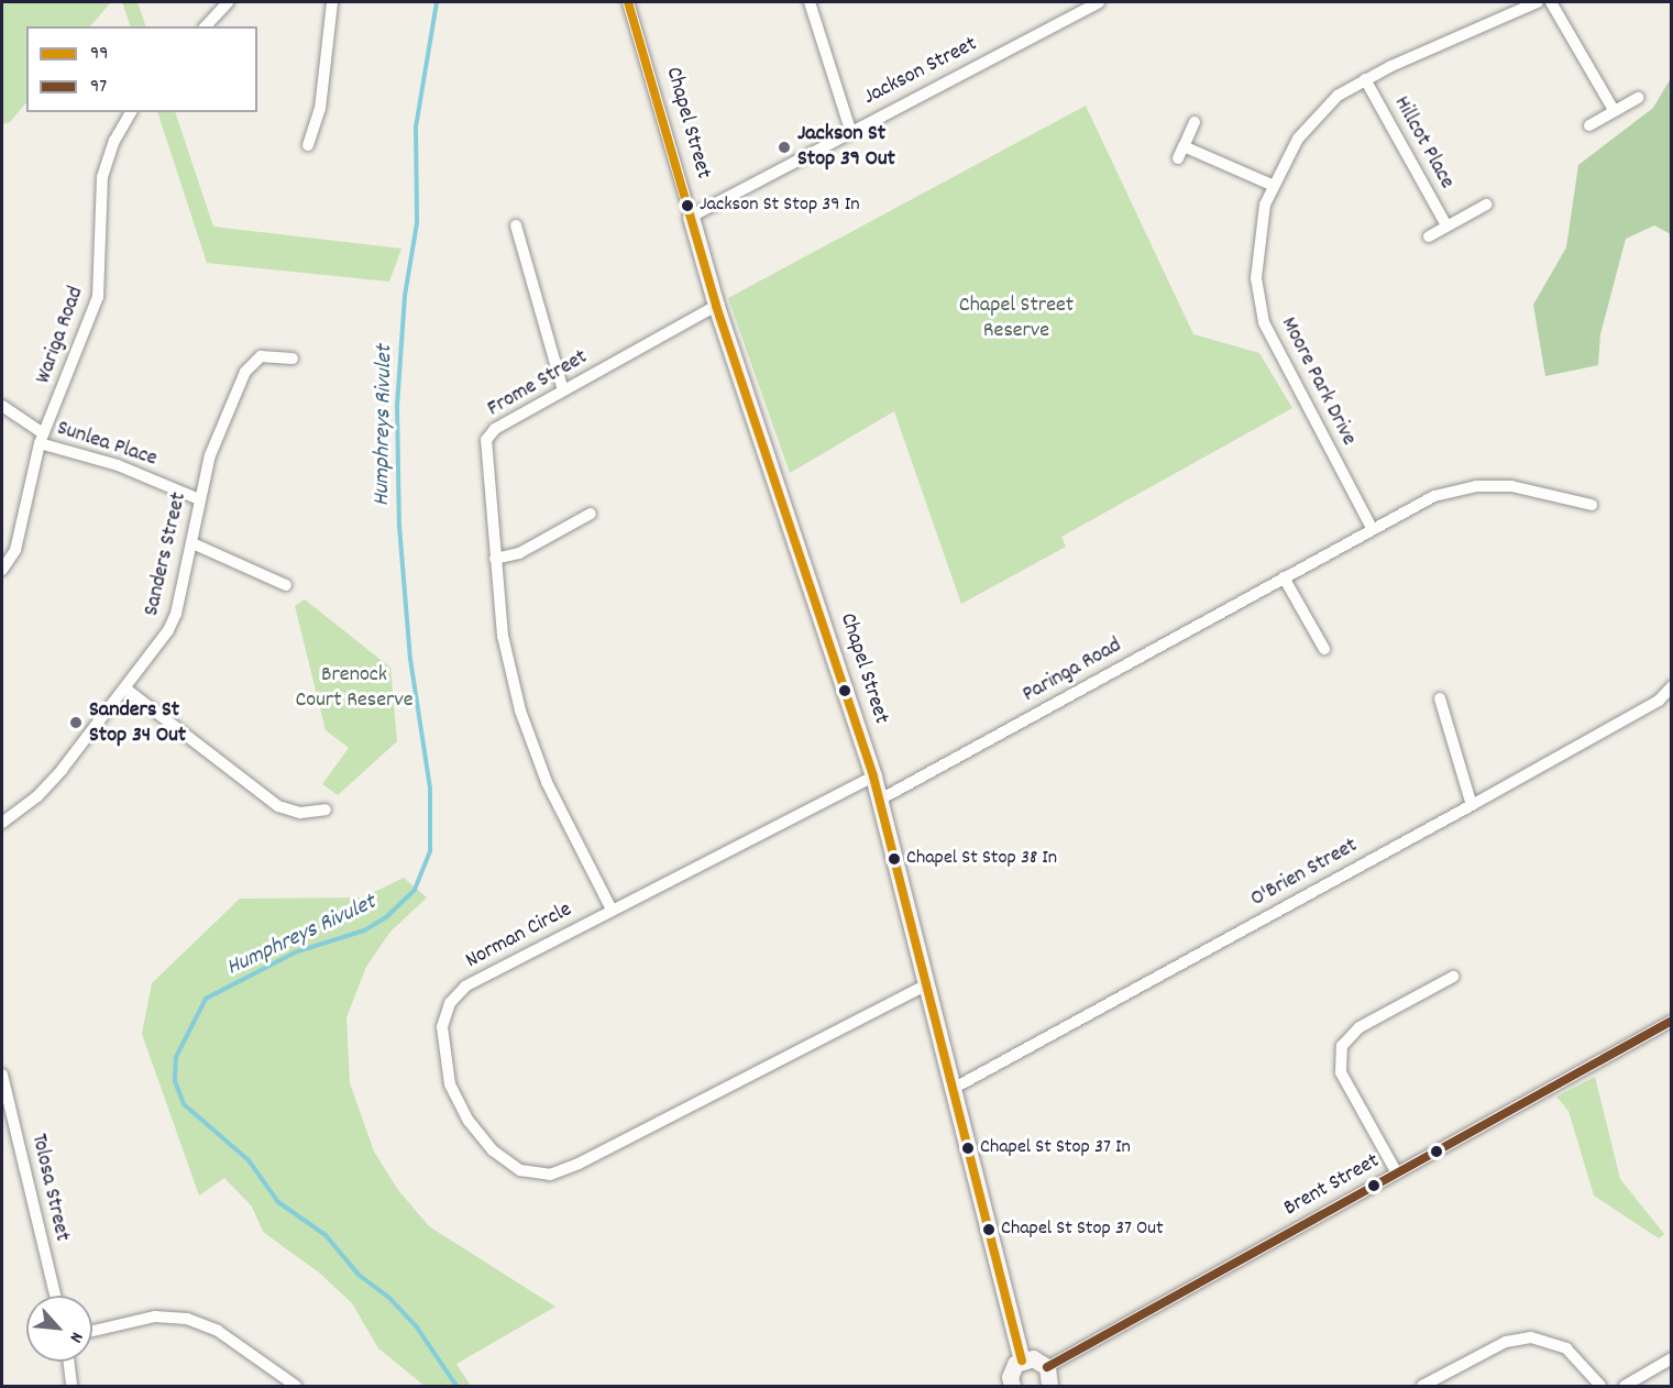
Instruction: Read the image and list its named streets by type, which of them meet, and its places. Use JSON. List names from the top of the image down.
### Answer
{
  "streets": {
    "street": [
      "Jackson Street",
      "Chapel Street",
      "Hillcot Place",
      "Wariga Road",
      "Moore Park Drive",
      "Frome Street",
      "Sunlea Place",
      "Sanders Street",
      "Paringa Road",
      "O'Brien Street",
      "Norman Circle",
      "Brent Street",
      "Tolosa Street"
    ]
  },
  "crossings": [
    ["Jackson Street", "Chapel Street"],
    ["Chapel Street", "Frome Street"],
    ["Chapel Street", "Paringa Road"],
    ["Chapel Street", "O'Brien Street"],
    ["Chapel Street", "Norman Circle"],
    ["Hillcot Place", "Moore Park Drive"],
    ["Wariga Road", "Sunlea Place"],
    ["Moore Park Drive", "Paringa Road"],
    ["Frome Street", "Norman Circle"],
    ["Sunlea Place", "Sanders Street"]
  ],
  "water": ["Humphreys Rivulet"],
  "parks": ["Chapel Street Reserve", "Brenock Court Reserve"],
  "places": [
    "Jackson St Stop 39 Out",
    "Jackson St Stop 39 In",
    "Sanders St Stop 34 Out",
    "Chapel St Stop 38 In",
    "Chapel St Stop 37 In",
    "Chapel St Stop 37 Out"
  ],
  "lines": ["transit line 99", "transit line 97"],
  "legend": ["99", "97"],
  "north": "bottom right"
}
